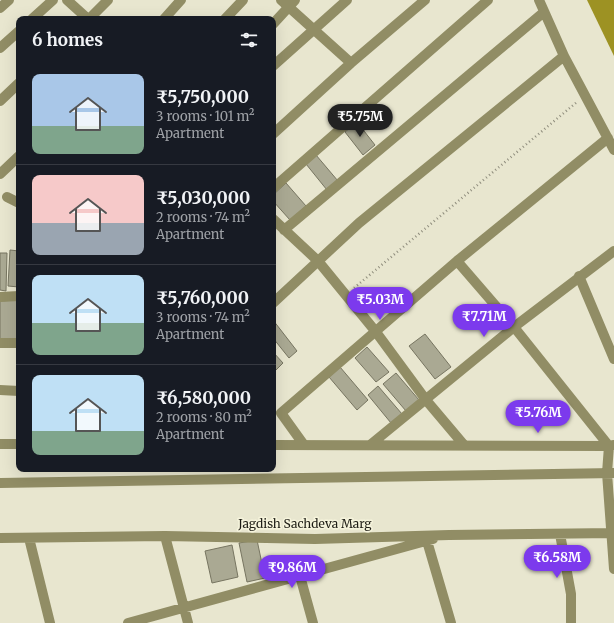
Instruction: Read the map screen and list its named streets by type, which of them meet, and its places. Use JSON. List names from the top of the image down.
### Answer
{
  "streets": {
    "street": ["Jagdish Sachdeva Marg"]
  },
  "page": {
    "heading": "6 homes",
    "list": [
      {
        "name": "₹5,750,000",
        "note": "3 rooms · 101 m² · Apartment"
      },
      {
        "name": "₹5,030,000",
        "note": "2 rooms · 74 m² · Apartment"
      },
      {
        "name": "₹5,760,000",
        "note": "3 rooms · 74 m² · Apartment"
      },
      {
        "name": "₹6,580,000",
        "note": "2 rooms · 80 m² · Apartment"
      }
    ],
    "price": [
      "₹5.75M",
      "₹5.03M",
      "₹7.71M",
      "₹5.76M",
      "₹6.58M",
      "₹9.86M"
    ]
  }
}
